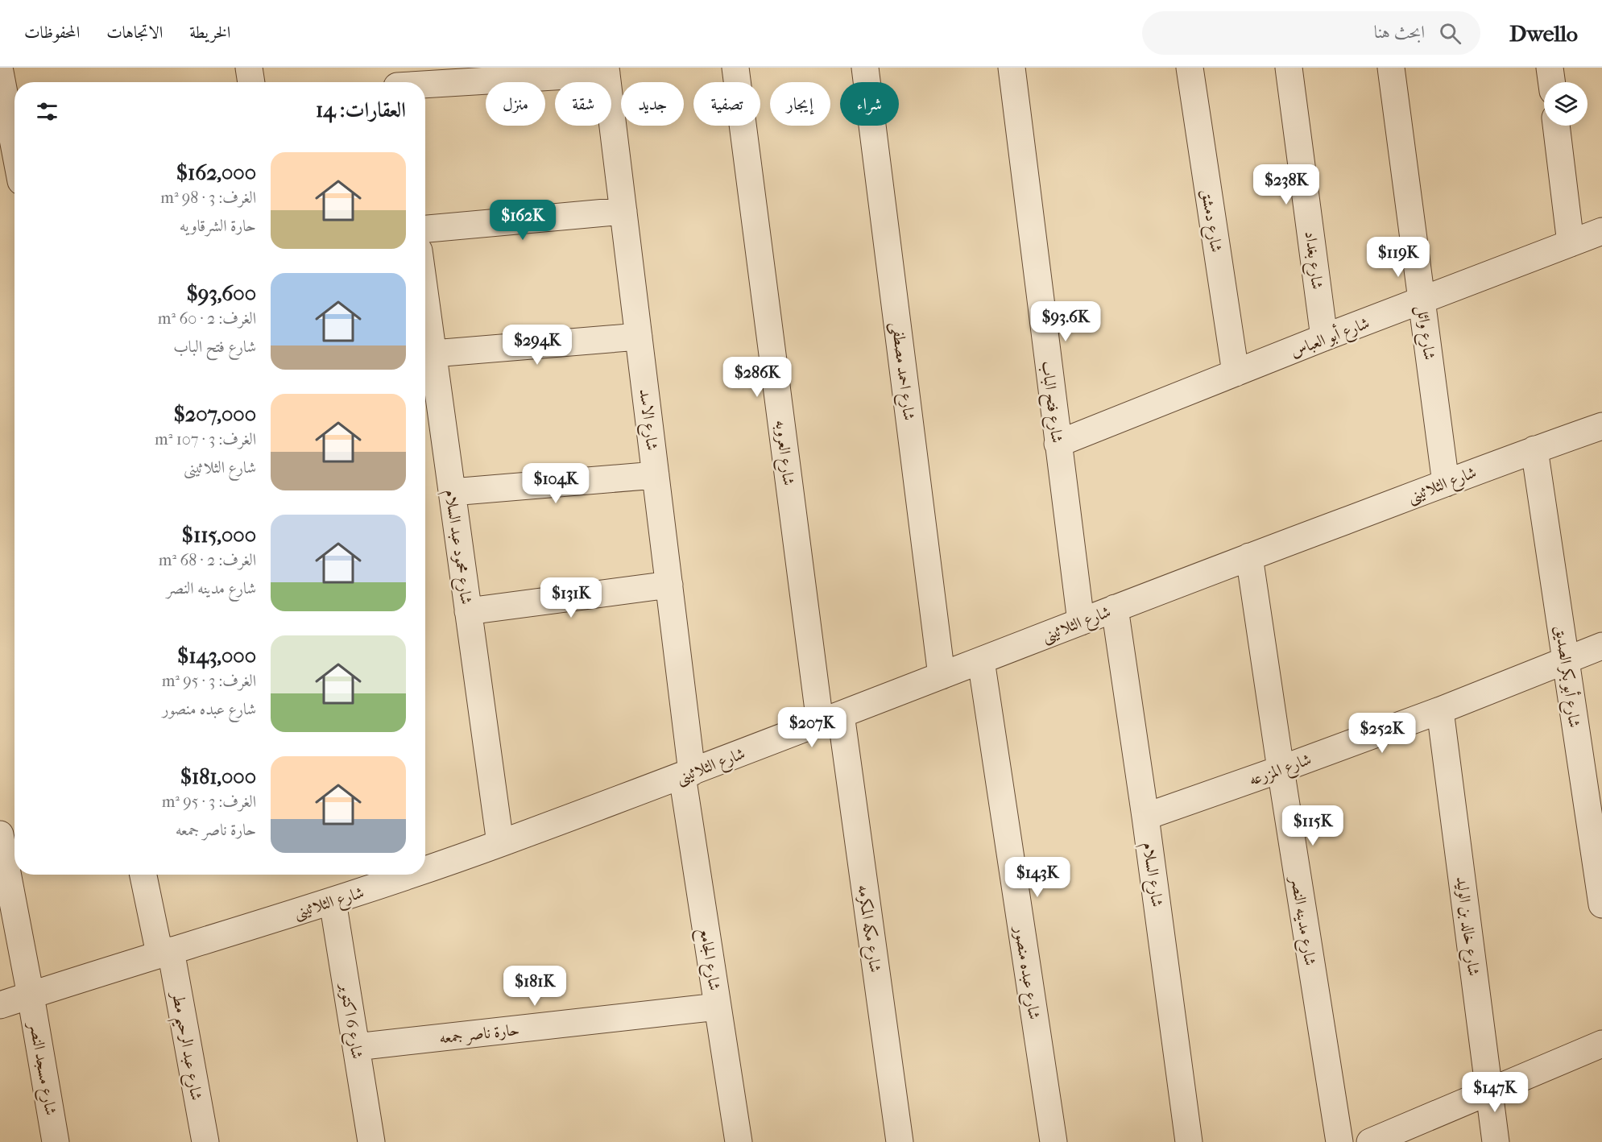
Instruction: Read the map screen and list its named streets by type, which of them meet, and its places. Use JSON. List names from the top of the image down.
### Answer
{
  "streets": {
    "street": [
      "شارع دمشق",
      "شارع بغداد",
      "شارع وائل",
      "شارع أبو العباس",
      "شارع احمد مصطفى",
      "شارع فتح الباب",
      "شارع الاسد",
      "شارع العروبه",
      "شارع الثلاثينى",
      "شارع محمود عبد السلام",
      "شارع أبو بكر الصديق",
      "شارع المزرعه",
      "شارع السلام",
      "شارع مدينه النصر",
      "شارع خالد بن الوليد",
      "شارع مكه المكرمه",
      "شارع الجامع",
      "شارع عبده منصور",
      "شارع 6 اكتوبر",
      "حارة ناصر جمعه",
      "شارع عبد الرحيم مطر",
      "شارع مسجد النصر"
    ]
  },
  "crossings": [
    ["شارع دمشق", "شارع أبو العباس"],
    ["شارع بغداد", "شارع أبو العباس"],
    ["شارع وائل", "شارع أبو العباس"],
    ["شارع وائل", "شارع الثلاثينى"],
    ["شارع أبو العباس", "شارع فتح الباب"],
    ["شارع احمد مصطفى", "شارع الثلاثينى"],
    ["شارع فتح الباب", "شارع الثلاثينى"],
    ["شارع الاسد", "شارع الثلاثينى"],
    ["شارع الاسد", "شارع الجامع"],
    ["شارع العروبه", "شارع الثلاثينى"],
    ["شارع العروبه", "شارع مكه المكرمه"],
    ["شارع الثلاثينى", "شارع محمود عبد السلام"],
    ["شارع الثلاثينى", "شارع أبو بكر الصديق"],
    ["شارع الثلاثينى", "شارع السلام"],
    ["شارع الثلاثينى", "شارع مدينه النصر"],
    ["شارع الثلاثينى", "شارع مكه المكرمه"],
    ["شارع الثلاثينى", "شارع الجامع"],
    ["شارع الثلاثينى", "شارع عبده منصور"],
    ["شارع الثلاثينى", "شارع 6 اكتوبر"],
    ["شارع الثلاثينى", "شارع عبد الرحيم مطر"],
    ["شارع الثلاثينى", "شارع مسجد النصر"],
    ["شارع أبو بكر الصديق", "شارع المزرعه"],
    ["شارع المزرعه", "شارع السلام"],
    ["شارع المزرعه", "شارع مدينه النصر"],
    ["شارع المزرعه", "شارع خالد بن الوليد"],
    ["شارع الجامع", "حارة ناصر جمعه"],
    ["شارع 6 اكتوبر", "حارة ناصر جمعه"]
  ],
  "page": {
    "header": "Dwello",
    "search": "ابحث هنا",
    "nav": ["الخريطة", "الاتجاهات", "المحفوظات"],
    "chip": [
      "شراء",
      "إيجار",
      "تصفية",
      "جديد",
      "شقة",
      "منزل"
    ],
    "heading": "العقارات: 14",
    "list": [
      {
        "name": "$162,000",
        "note": "الغرف: 3 · 98 m² · حارة الشرقاويه"
      },
      {
        "name": "$93,600",
        "note": "الغرف: 2 · 60 m² · شارع فتح الباب"
      },
      {
        "name": "$207,000",
        "note": "الغرف: 3 · 107 m² · شارع الثلاثينى"
      },
      {
        "name": "$115,000",
        "note": "الغرف: 2 · 68 m² · شارع مدينه النصر"
      },
      {
        "name": "$143,000",
        "note": "الغرف: 3 · 95 m² · شارع عبده منصور"
      },
      {
        "name": "$181,000",
        "note": "الغرف: 3 · 95 m² · حارة ناصر جمعه"
      }
    ],
    "price": [
      "$238K",
      "$162K",
      "$119K",
      "$93.6K",
      "$294K",
      "$286K",
      "$104K",
      "$131K",
      "$207K",
      "$252K",
      "$115K",
      "$143K",
      "$181K",
      "$147K"
    ]
  }
}
